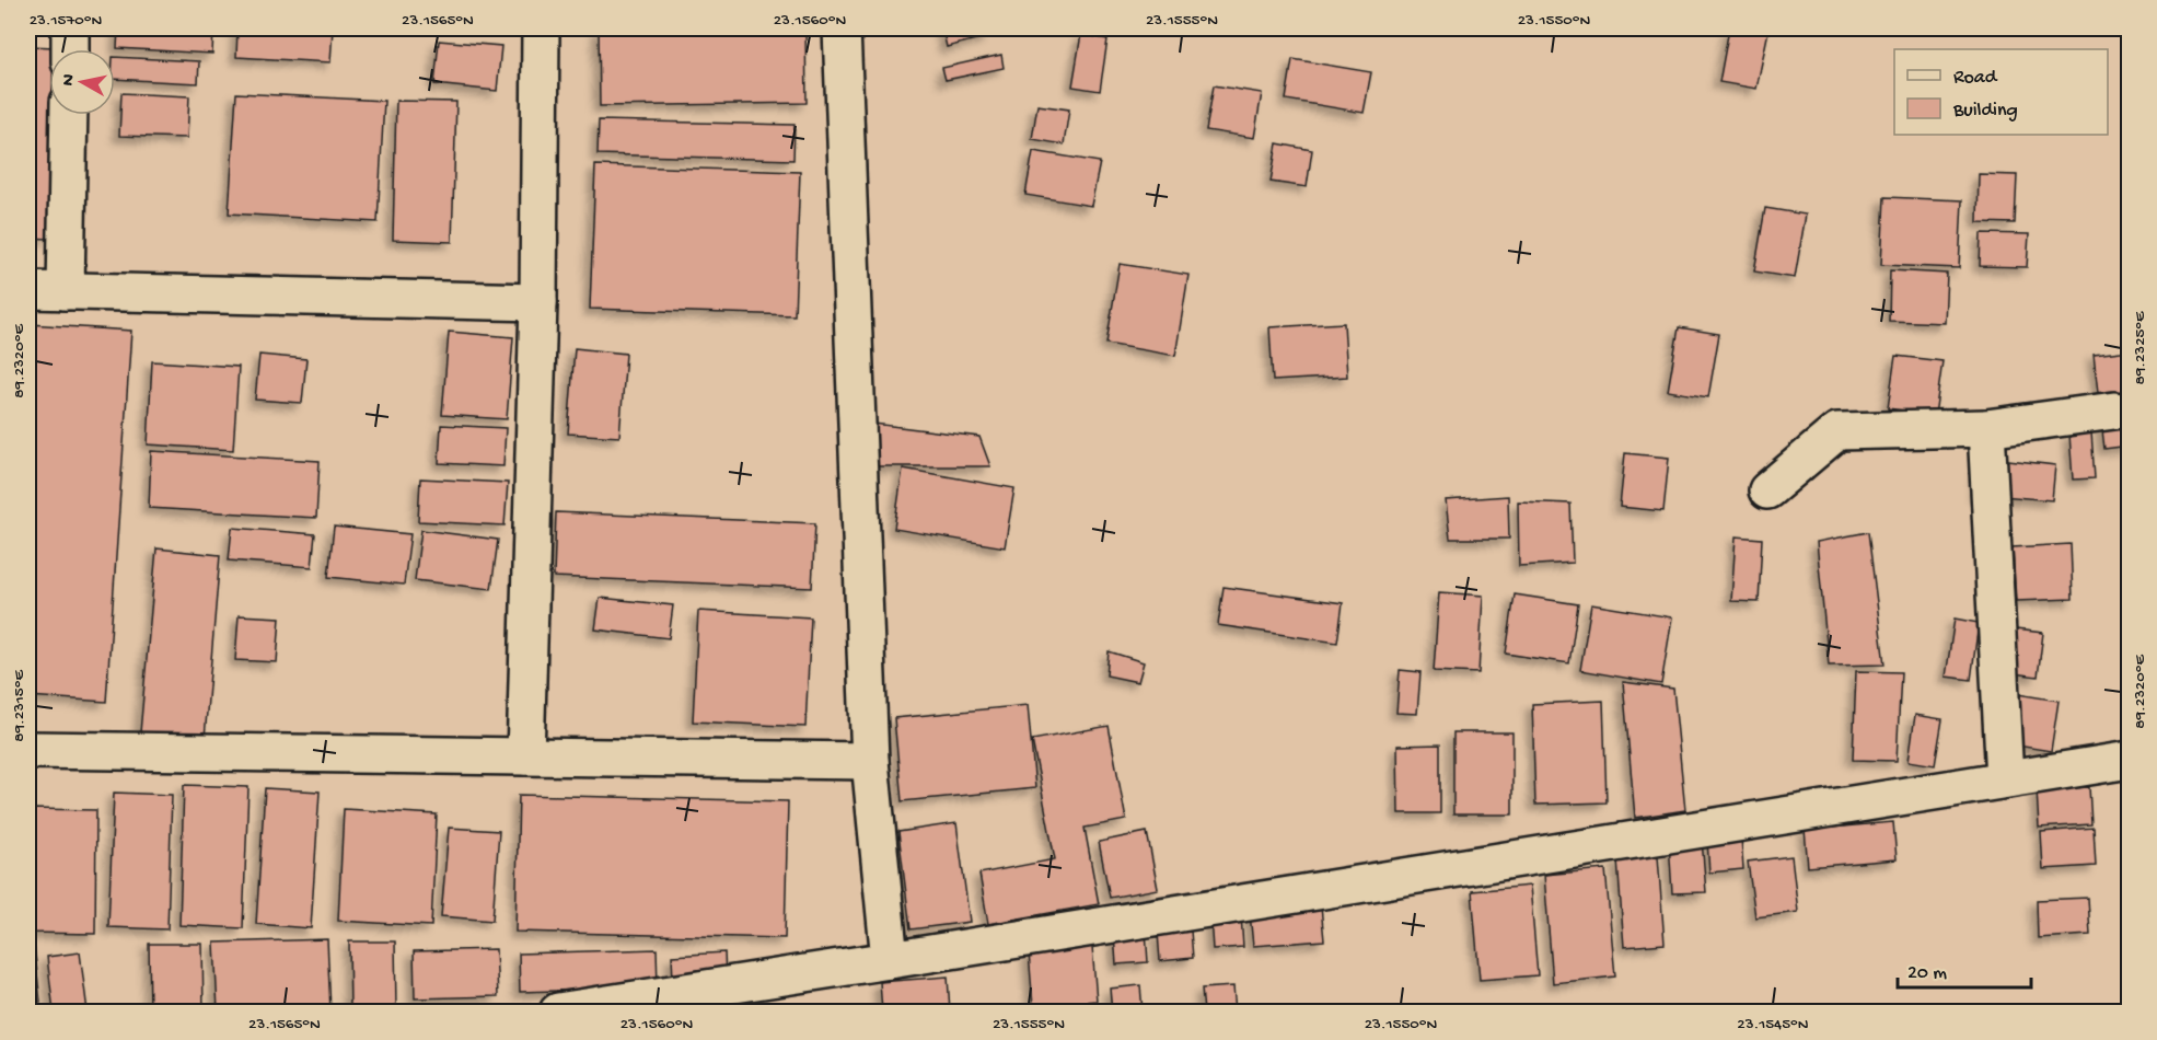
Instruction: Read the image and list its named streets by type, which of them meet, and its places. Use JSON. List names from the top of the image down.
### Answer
{
  "legend": ["Road", "Building"],
  "scale_bar": "20 m",
  "north": "left",
  "coordinates": [
    "23.1570°N",
    "23.1565°N",
    "23.1560°N",
    "23.1555°N",
    "23.1550°N",
    "89.2325°E",
    "89.2320°E",
    "89.2315°E",
    "23.1545°N"
  ]
}
